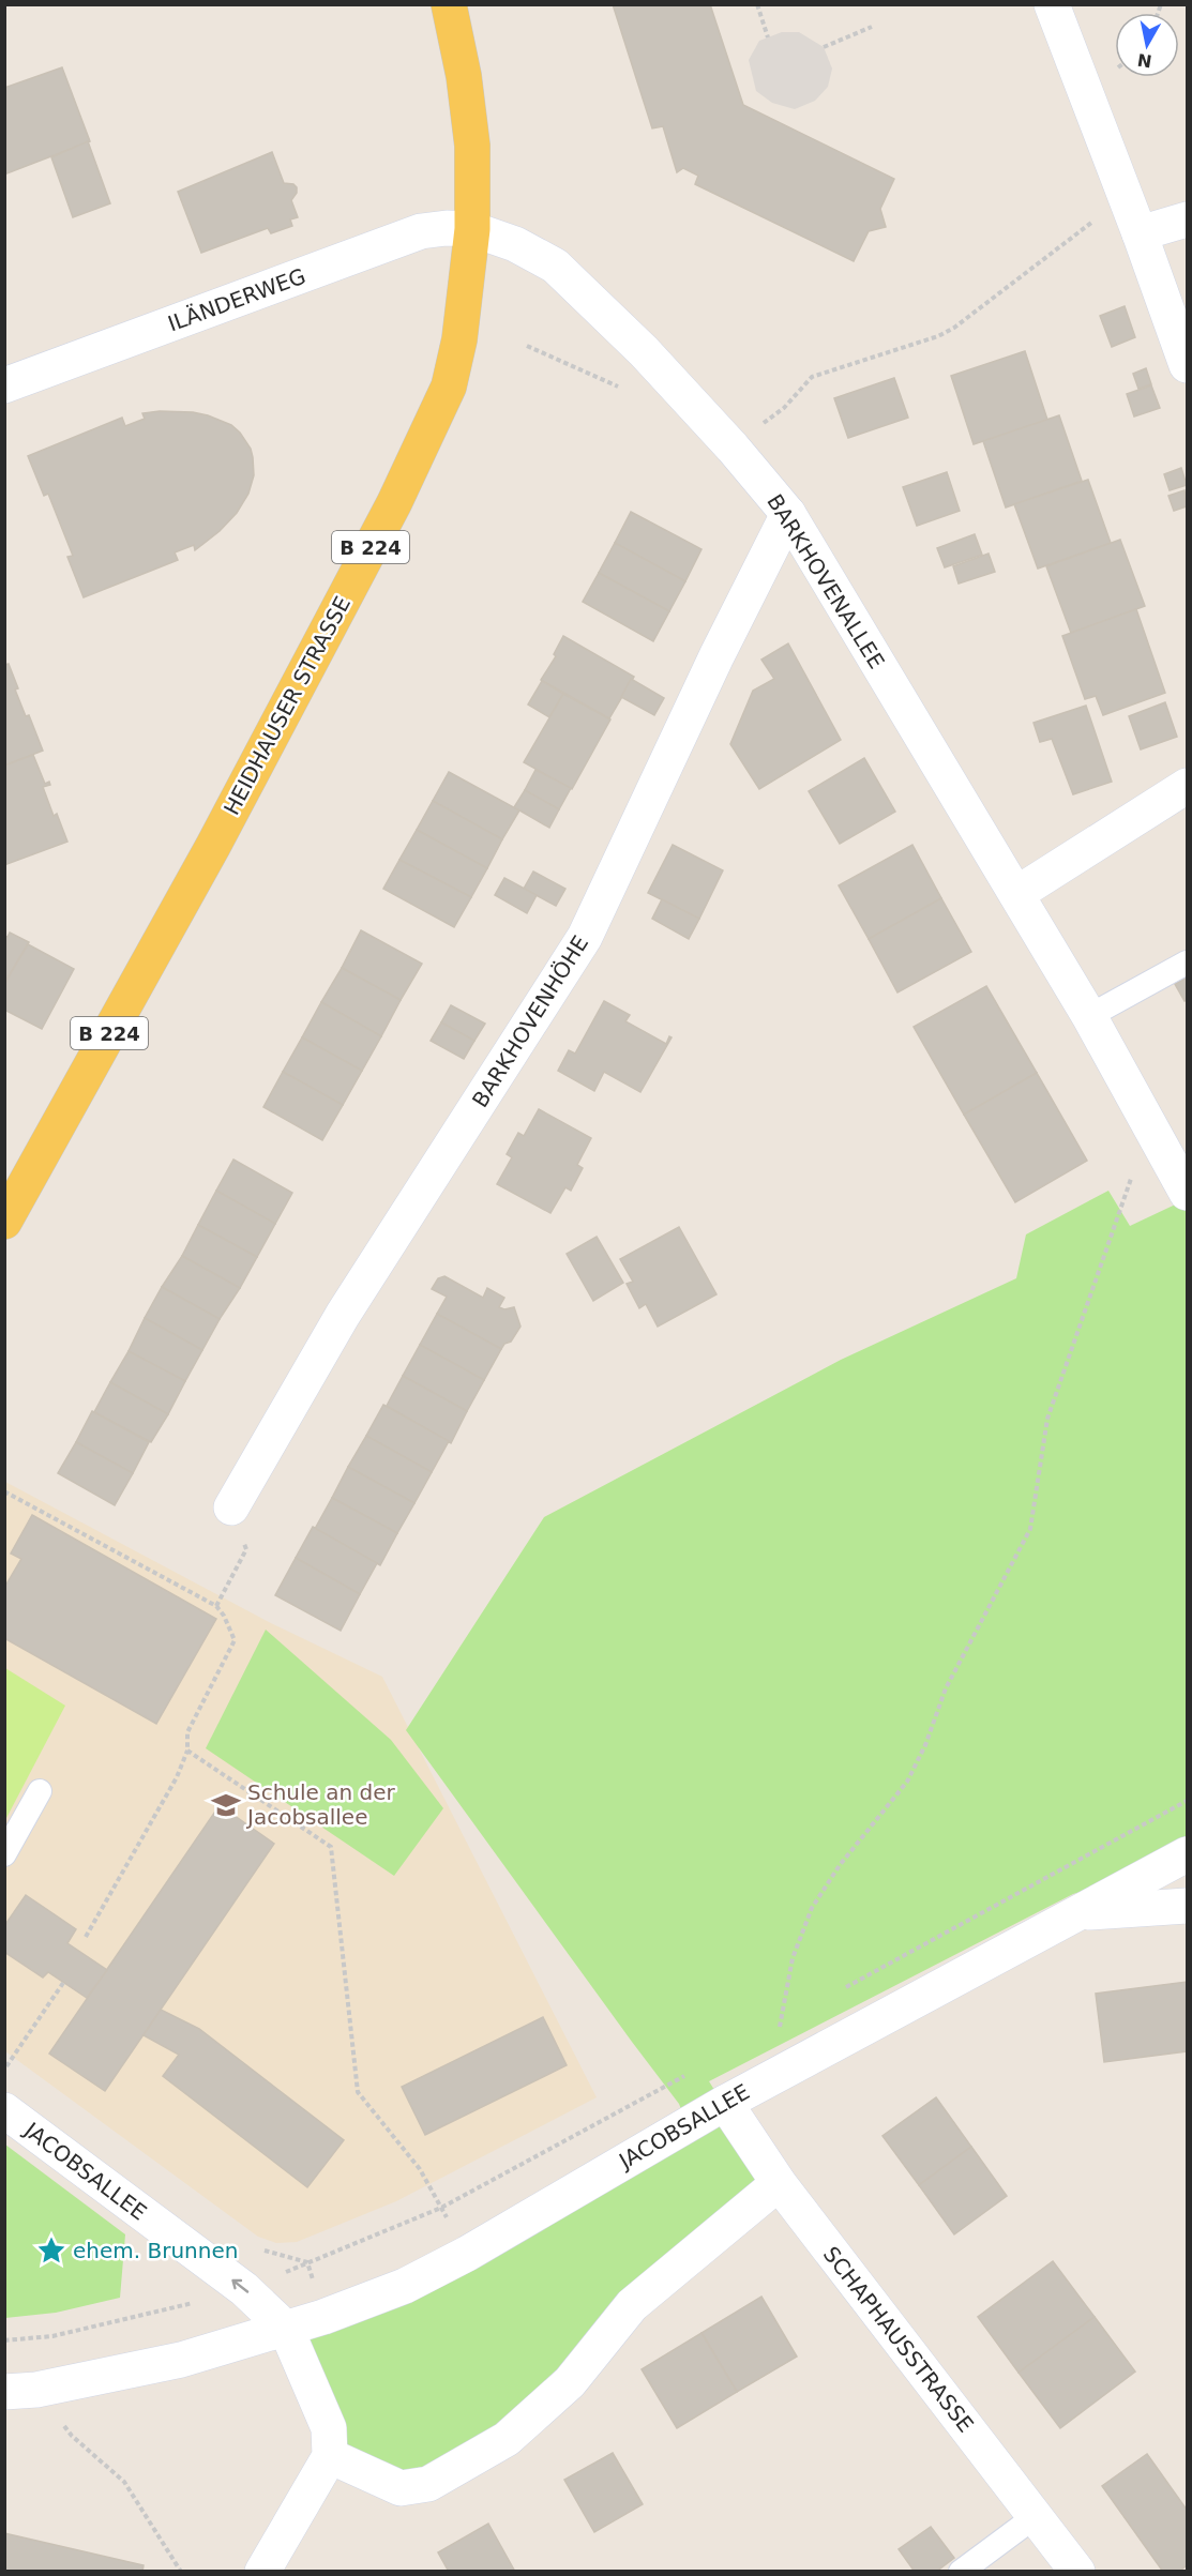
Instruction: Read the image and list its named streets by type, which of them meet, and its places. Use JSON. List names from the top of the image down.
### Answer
{
  "streets": {
    "main road": ["B 224", "HEIDHAUSER STRASSE"],
    "street": [
      "ILÄNDERWEG",
      "BARKHOVENALLEE",
      "BARKHOVENHÖHE",
      "JACOBSALLEE",
      "SCHAPHAUSSTRASSE"
    ]
  },
  "crossings": [
    ["ILÄNDERWEG", "BARKHOVENALLEE"],
    ["ILÄNDERWEG", "HEIDHAUSER STRASSE"],
    ["BARKHOVENALLEE", "HEIDHAUSER STRASSE"],
    ["BARKHOVENALLEE", "BARKHOVENHÖHE"],
    ["JACOBSALLEE", "SCHAPHAUSSTRASSE"]
  ],
  "places": {
    "school or university": ["Schule an der Jacobsallee"],
    "place": ["ehem. Brunnen"]
  },
  "north": "bottom"
}
